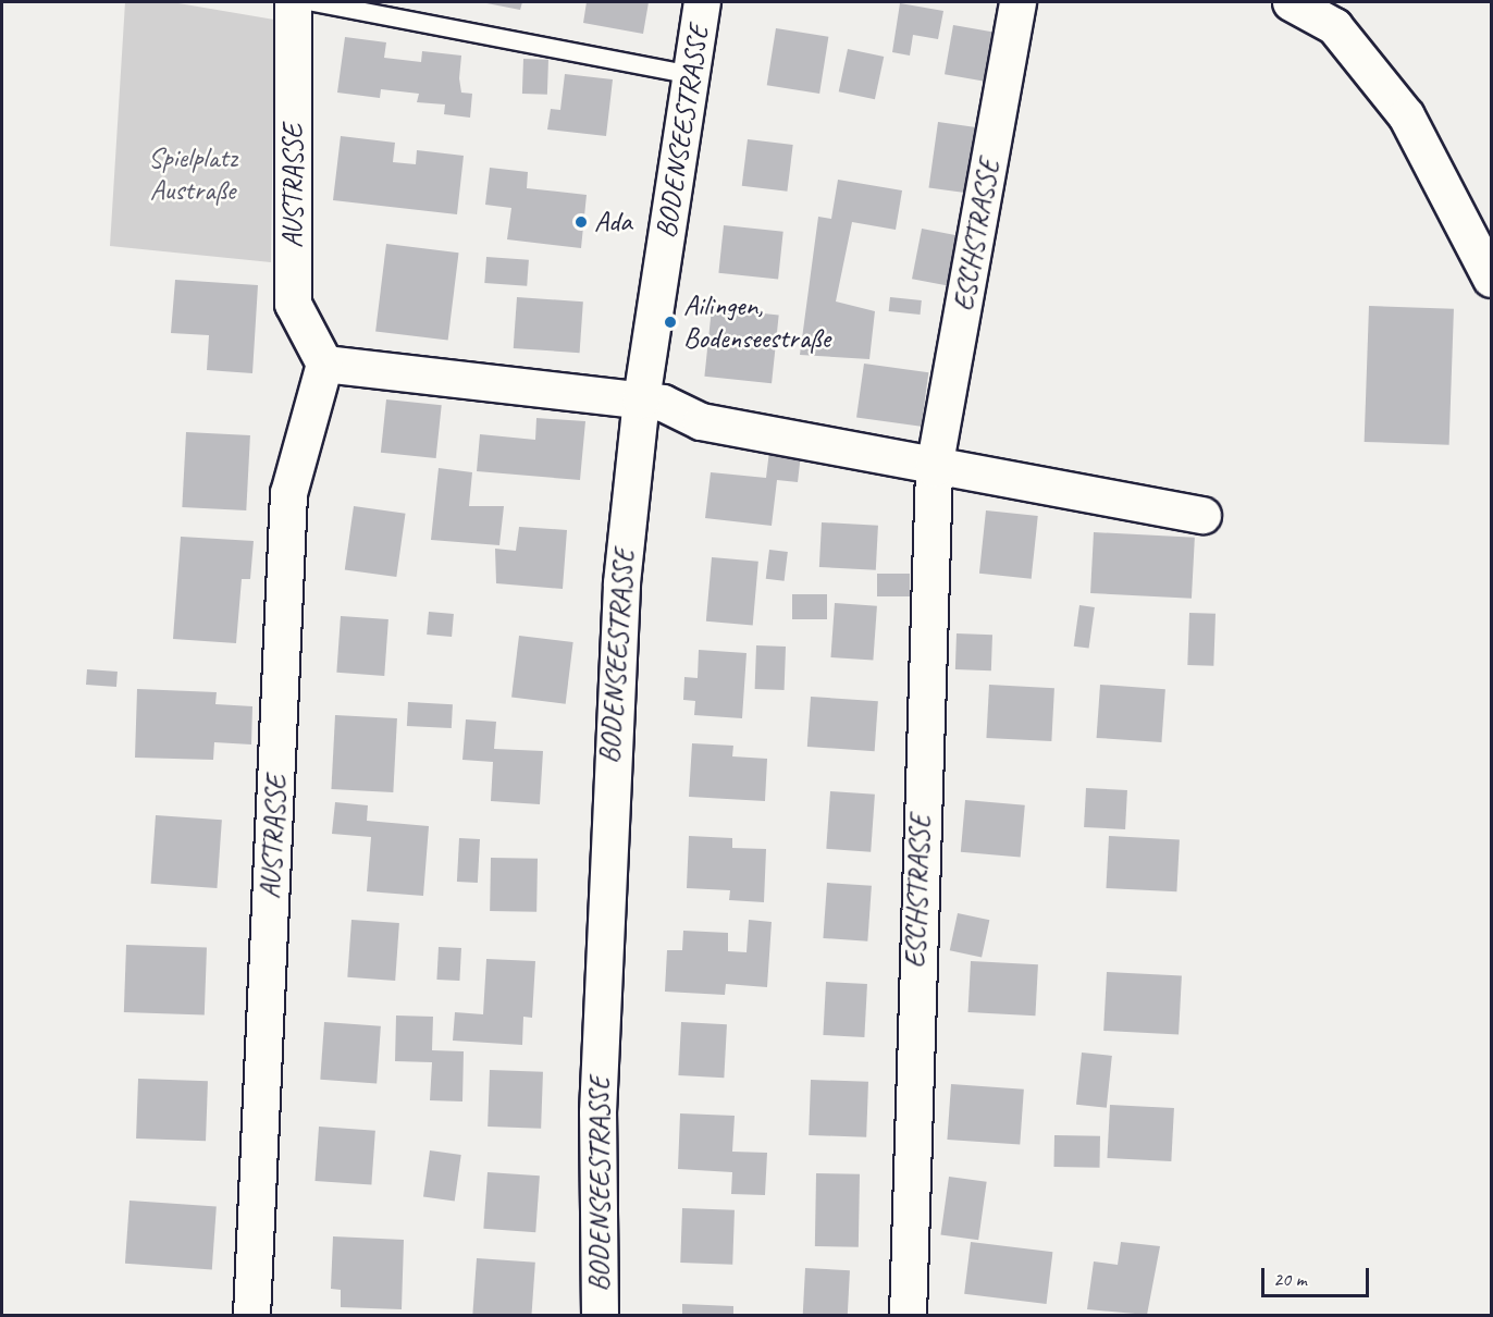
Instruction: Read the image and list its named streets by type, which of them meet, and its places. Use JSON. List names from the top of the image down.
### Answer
{
  "streets": {
    "street": ["BODENSEESTRASSE", "AUSTRASSE", "ESCHSTRASSE"]
  },
  "parks": ["Spielplatz Austraße"],
  "places": ["Ada", "Ailingen, Bodenseestraße"],
  "scale_bar": "20 m"
}
